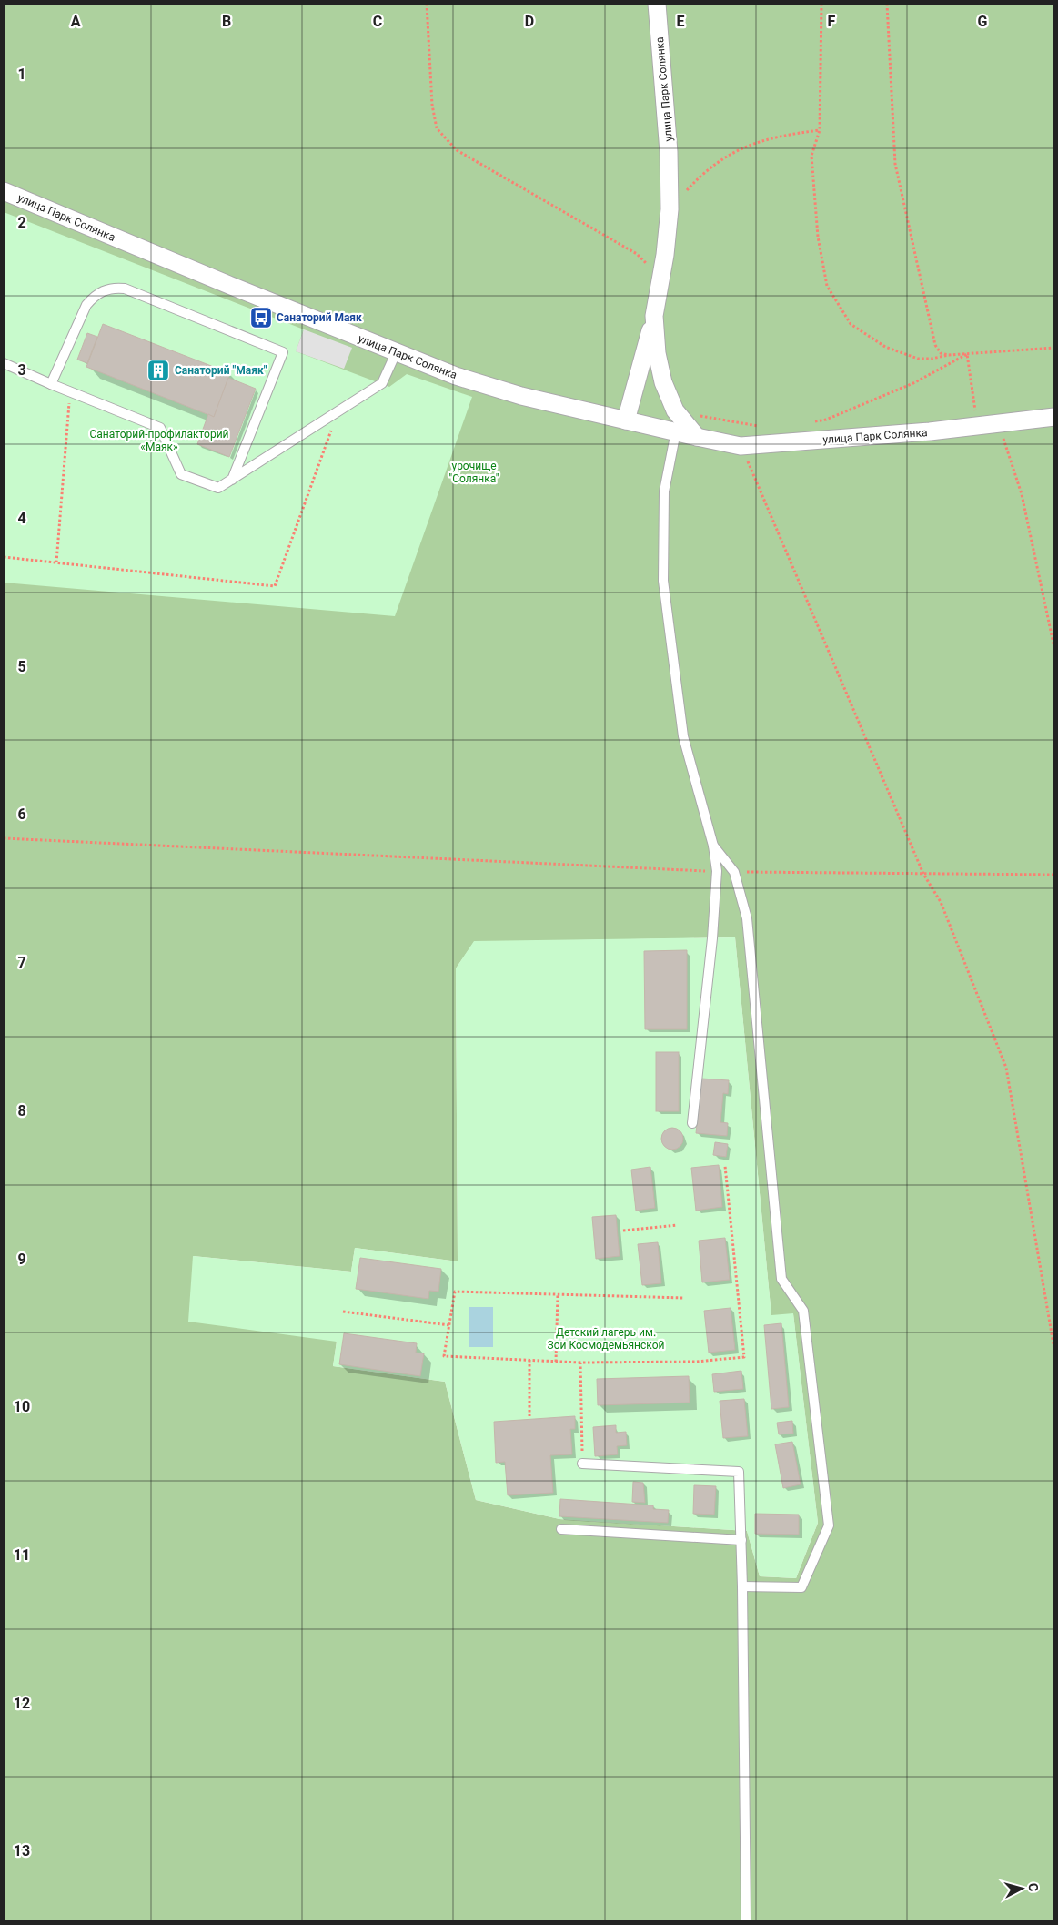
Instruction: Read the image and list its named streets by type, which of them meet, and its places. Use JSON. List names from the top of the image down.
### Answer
{
  "streets": {
    "street": ["улица Парк Солянка"]
  },
  "parks": ["Санаторий-профилакторий «Маяк»", "урочище \"Солянка\"", "Детский лагерь им. Зои Космодемьянской"],
  "places": {
    "bus stop": ["Санаторий Маяк"],
    "building": ["Санаторий \"Маяк\""]
  },
  "north": "right",
  "grid": {
    "columns": [
      "A",
      "B",
      "C",
      "D",
      "E",
      "F",
      "G"
    ],
    "rows": [
      "1",
      "2",
      "3",
      "4",
      "5",
      "6",
      "7",
      "8",
      "9",
      "10",
      "11",
      "12",
      "13"
    ]
  }
}
